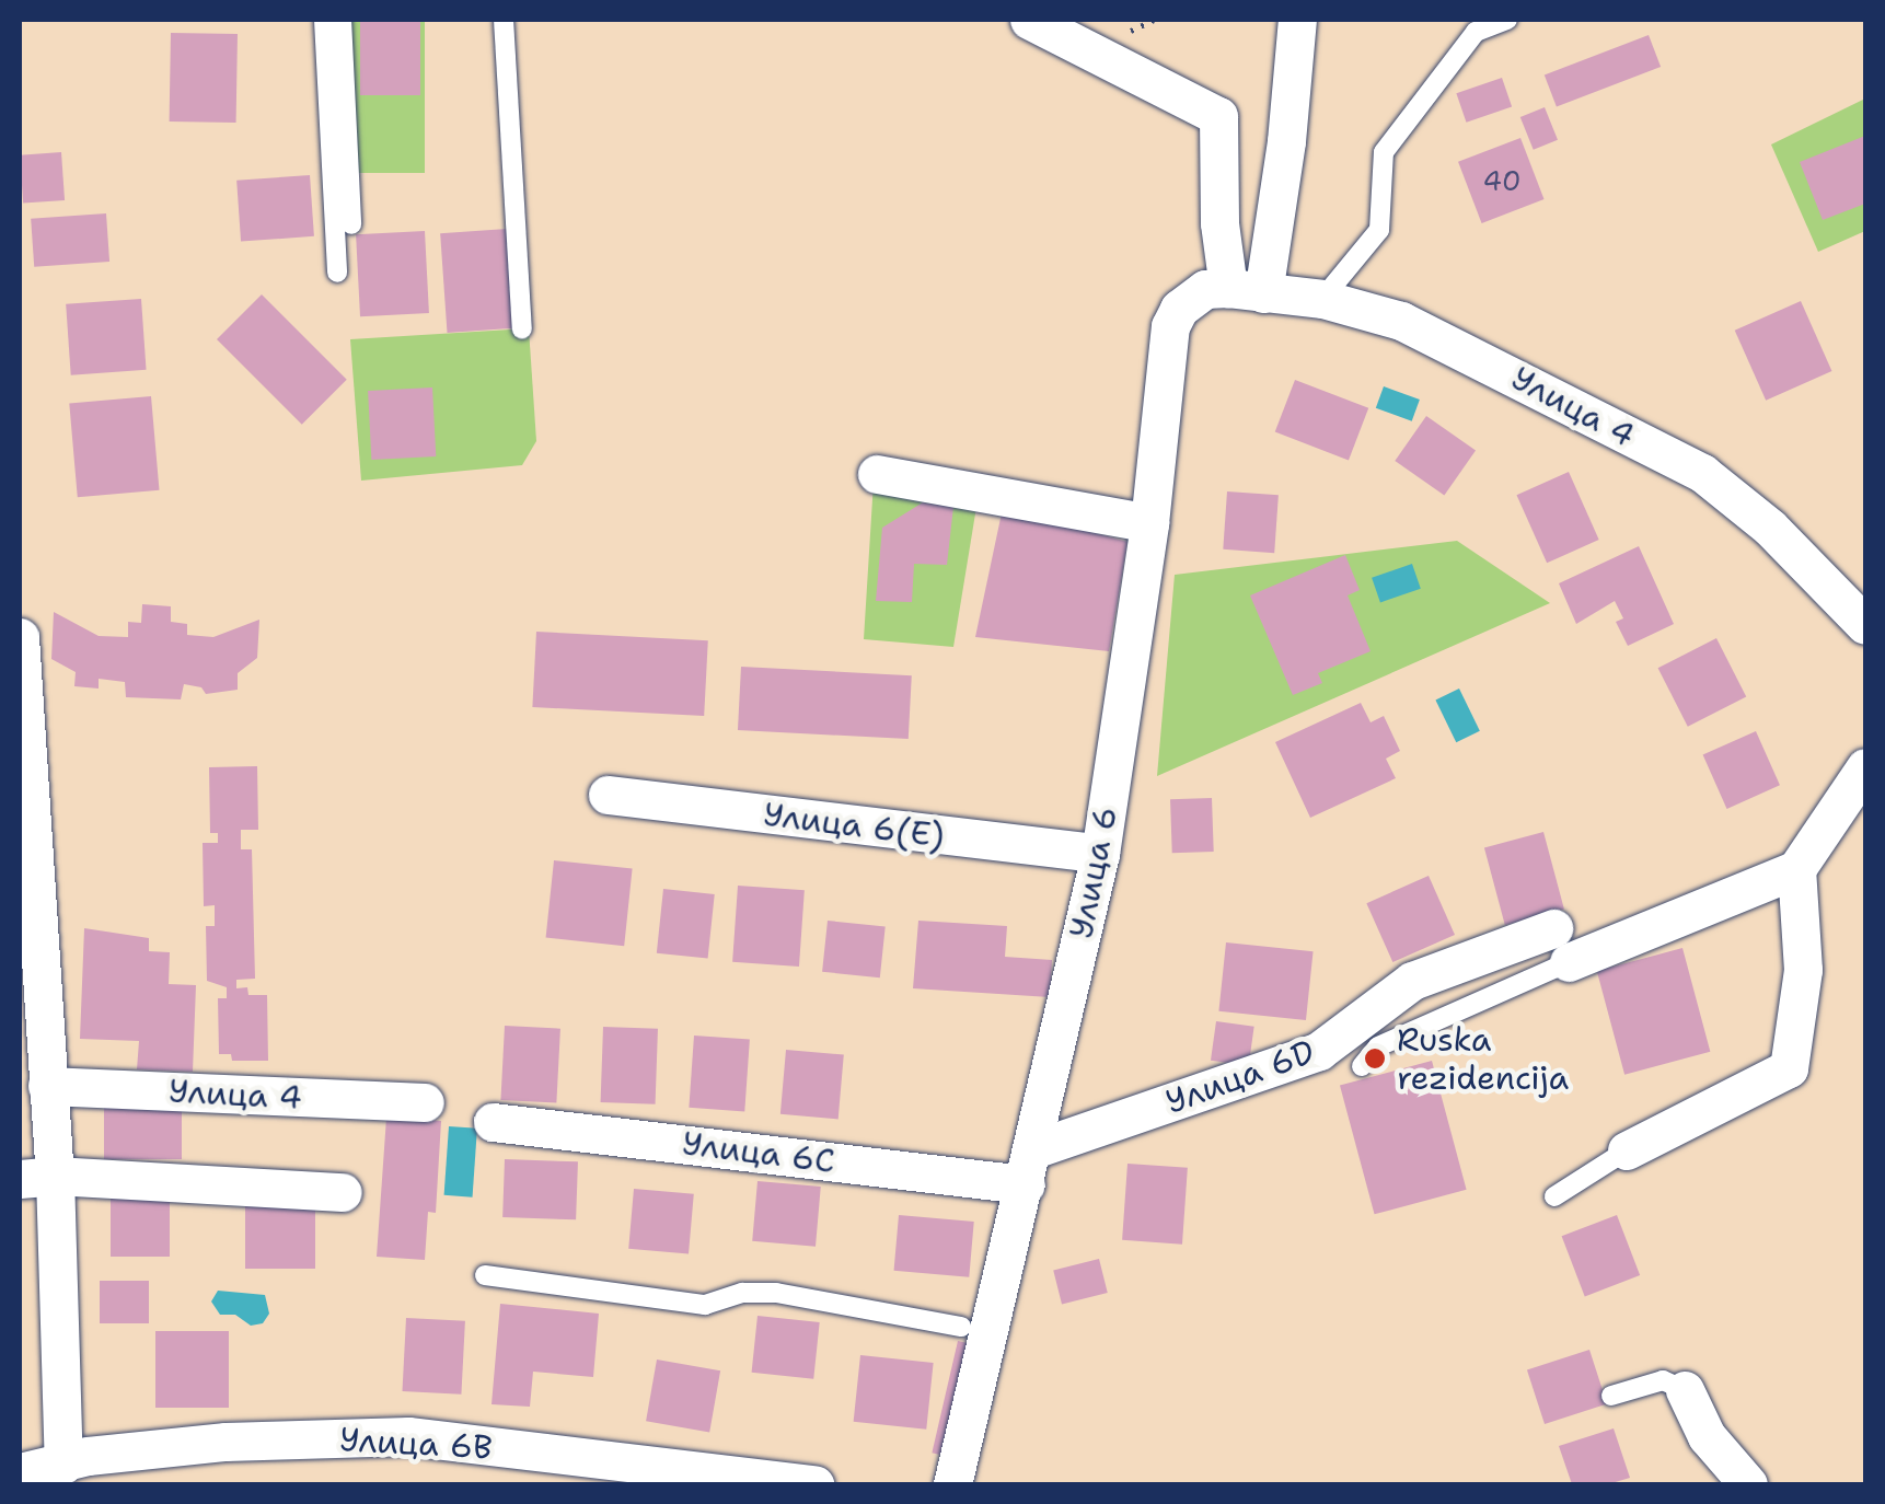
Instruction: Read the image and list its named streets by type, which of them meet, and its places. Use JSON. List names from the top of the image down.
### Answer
{
  "streets": {
    "street": [
      "Улица 4",
      "Улица 6(E)",
      "Улица 6",
      "Улица 6D",
      "Улица 6C",
      "Улица 6B"
    ]
  },
  "crossings": [
    ["Улица 4", "Улица 6"],
    ["Улица 6(E)", "Улица 6"],
    ["Улица 6", "Улица 6D"],
    ["Улица 6", "Улица 6C"],
    ["Улица 6D", "Улица 6C"]
  ],
  "places": ["Ruska rezidencija"],
  "house_numbers": ["40"]
}
